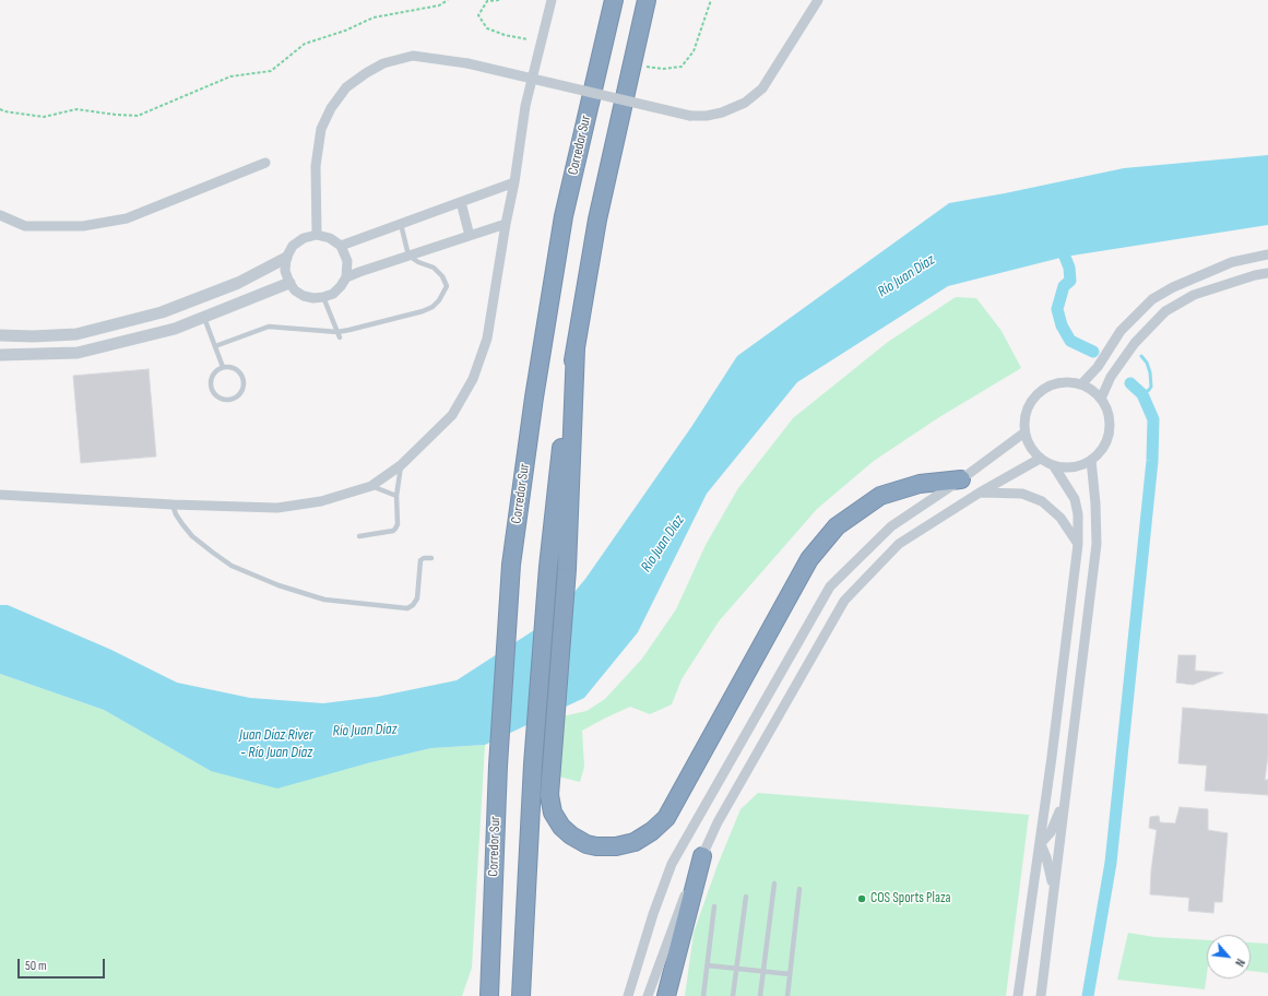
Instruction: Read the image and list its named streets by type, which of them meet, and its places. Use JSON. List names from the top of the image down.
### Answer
{
  "streets": {
    "highway": ["Corredor Sur"]
  },
  "water": ["Río Juan Díaz", "Juan Díaz River - Río Juan Díaz"],
  "places": ["COS Sports Plaza"],
  "scale_bar": "50 m",
  "north": "bottom right"
}
